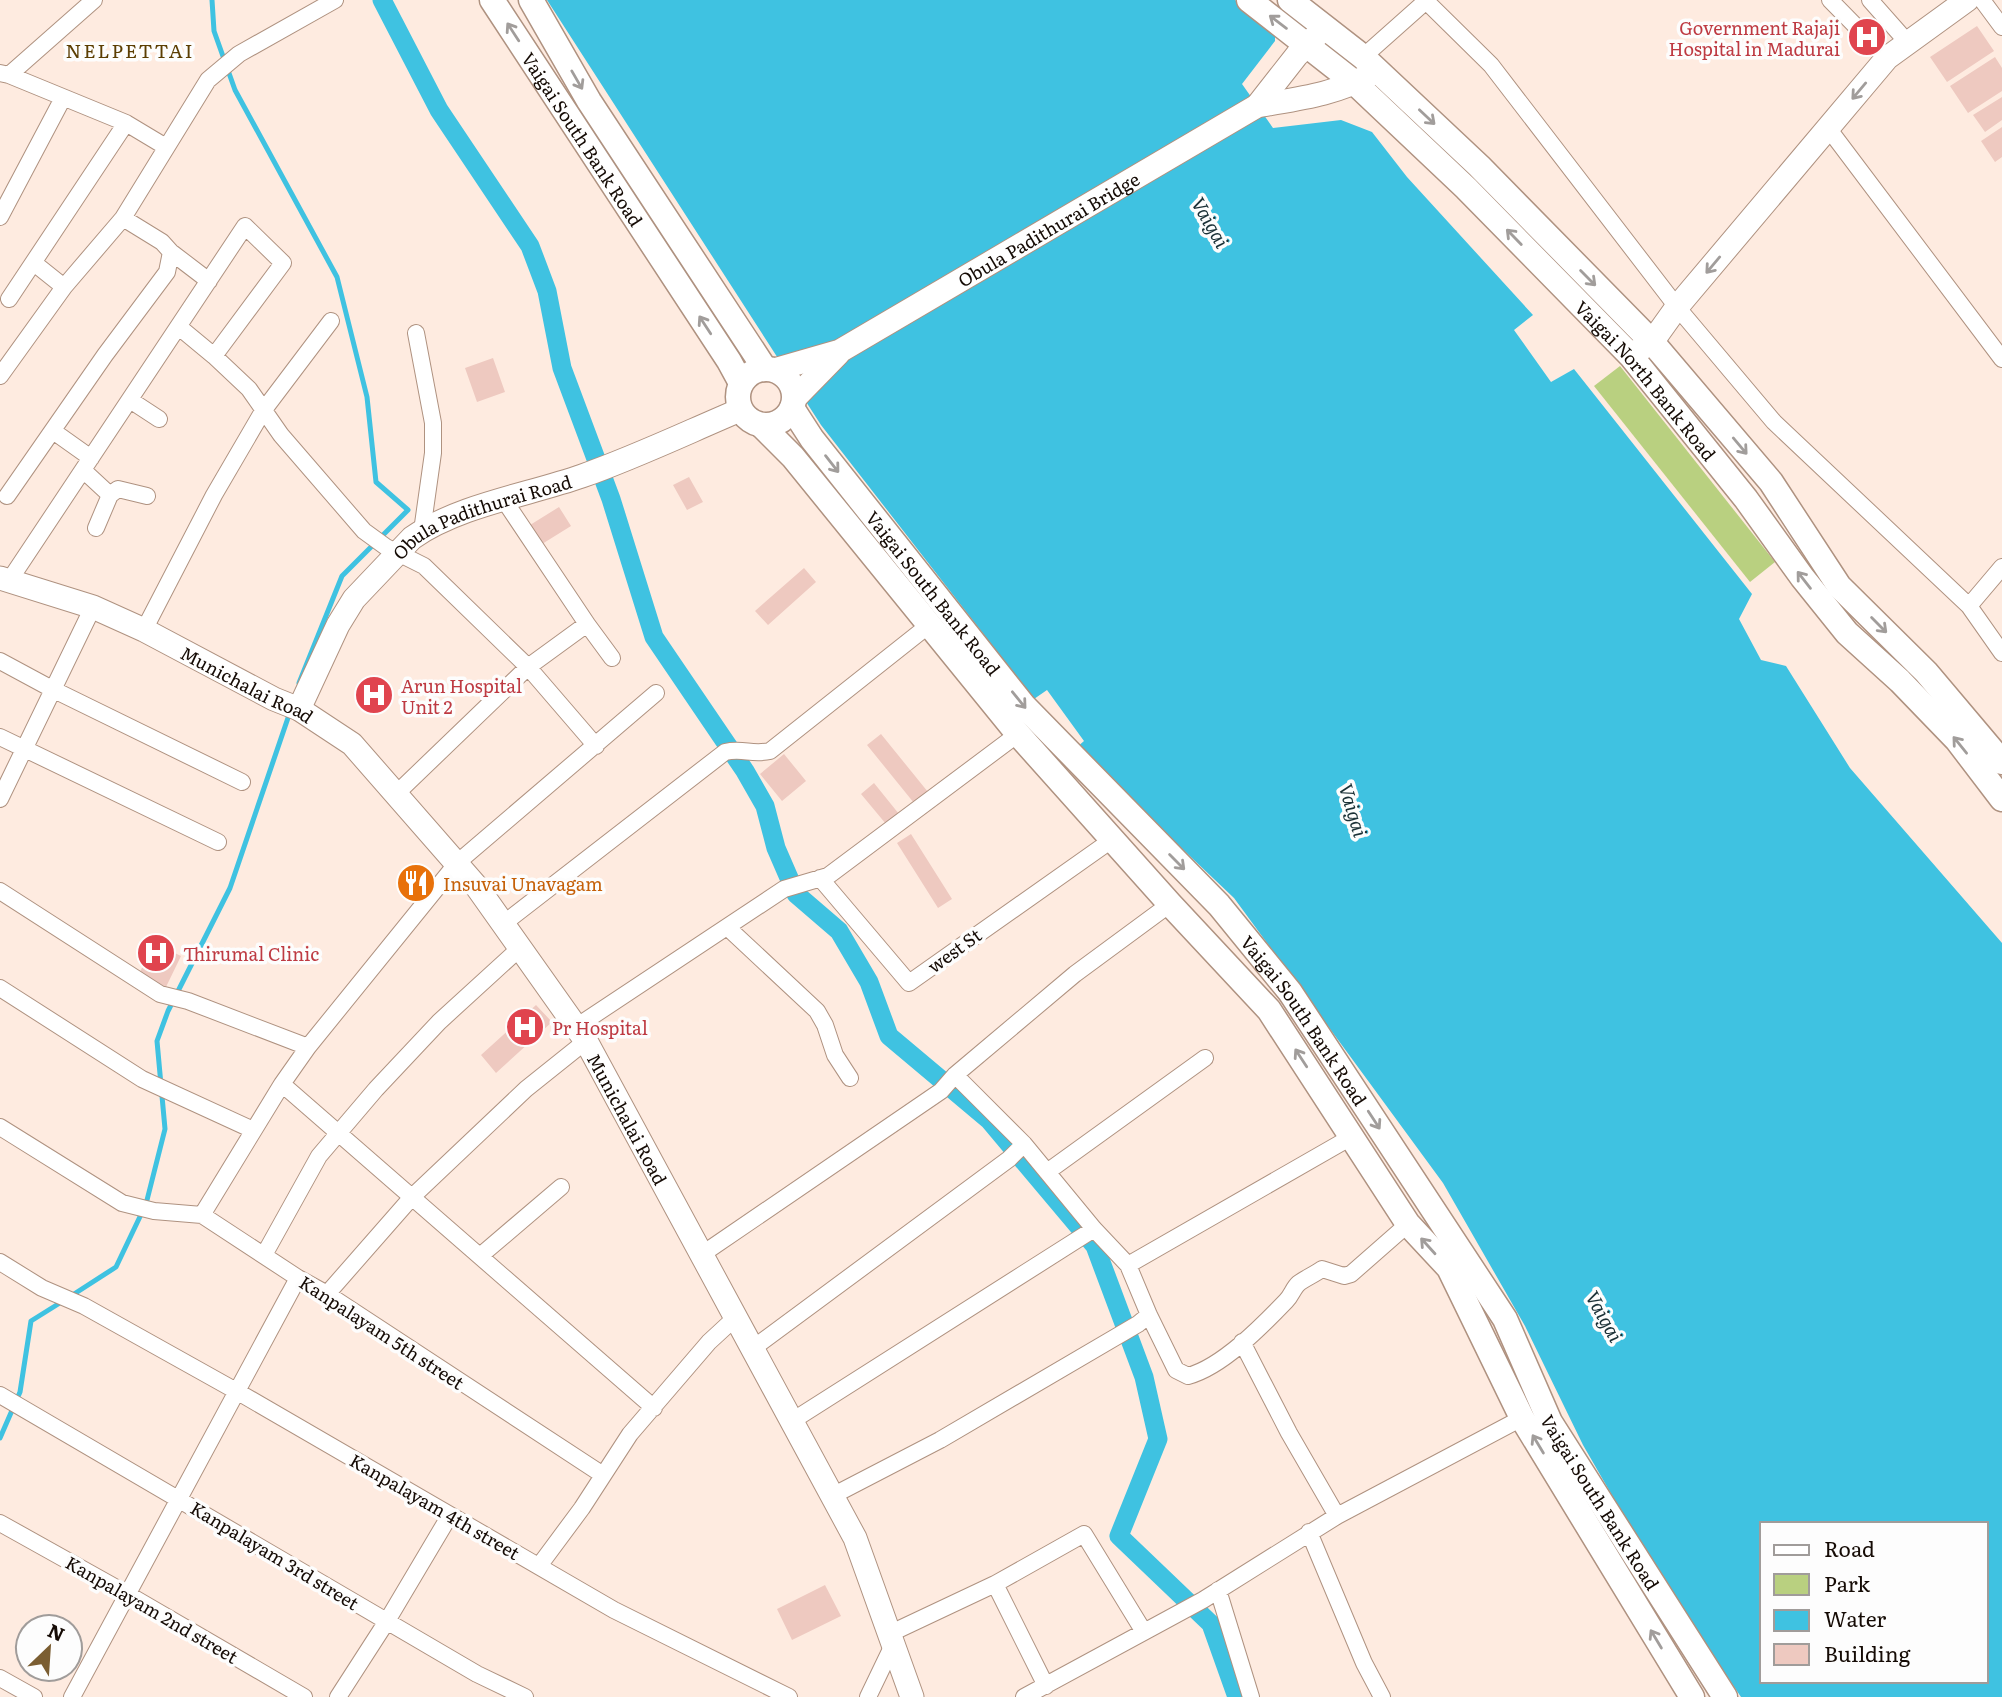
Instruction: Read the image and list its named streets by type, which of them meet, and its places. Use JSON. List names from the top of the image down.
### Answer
{
  "streets": {
    "main road": [
      "Vaigai South Bank Road",
      "Obula Padithurai Bridge",
      "Vaigai North Bank Road",
      "Obula Padithurai Road",
      "Munichalai Road"
    ],
    "street": [
      "west St",
      "Kanpalayam 5th street",
      "Kanpalayam 4th street",
      "Kanpalayam 3rd street",
      "Kanpalayam 2nd street"
    ]
  },
  "crossings": [
    ["Vaigai South Bank Road", "Obula Padithurai Bridge"],
    ["Vaigai South Bank Road", "Obula Padithurai Road"],
    ["Vaigai South Bank Road", "west St"],
    ["Obula Padithurai Bridge", "Vaigai North Bank Road"],
    ["Obula Padithurai Bridge", "Obula Padithurai Road"],
    ["Obula Padithurai Road", "Munichalai Road"]
  ],
  "districts": ["NELPETTAI"],
  "water": ["Vaigai"],
  "places": {
    "hospital": [
      "Government Rajaji Hospital in Madurai",
      "Arun Hospital Unit 2",
      "Thirumal Clinic",
      "Pr Hospital"
    ],
    "restaurant": ["Insuvai Unavagam"]
  },
  "legend": [
    "Road",
    "Park",
    "Water",
    "Building"
  ],
  "north": "top right"
}
